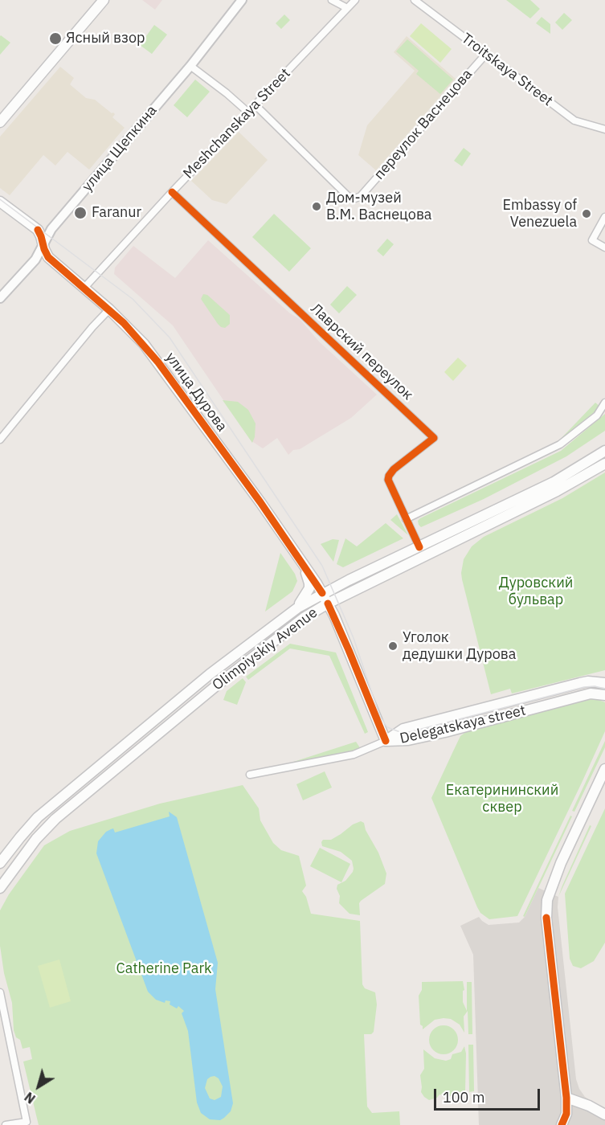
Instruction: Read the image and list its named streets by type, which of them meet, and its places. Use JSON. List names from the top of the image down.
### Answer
{
  "streets": {
    "main road": ["улица Дурова", "Olimpiyskiy Avenue", "Delegatskaya street"],
    "street": [
      "Troitskaya Street",
      "Meshchanskaya Street",
      "переулок Васнецова",
      "улица Щепкина",
      "Лаврский переулок"
    ]
  },
  "crossings": [
    ["Troitskaya Street", "переулок Васнецова"],
    ["Meshchanskaya Street", "переулок Васнецова"],
    ["Meshchanskaya Street", "Лаврский переулок"],
    ["Meshchanskaya Street", "улица Дурова"],
    ["улица Щепкина", "улица Дурова"],
    ["Лаврский переулок", "Olimpiyskiy Avenue"],
    ["улица Дурова", "Olimpiyskiy Avenue"],
    ["улица Дурова", "Delegatskaya street"]
  ],
  "parks": ["Дуровский бульвар", "Екатерининский сквер", "Catherine Park"],
  "places": [
    "Ясный взор",
    "Дом-музей В.М. Васнецова",
    "Faranur",
    "Embassy of Venezuela",
    "Уголок дедушки Дурова"
  ],
  "scale_bar": "100 m",
  "north": "bottom left"
}
